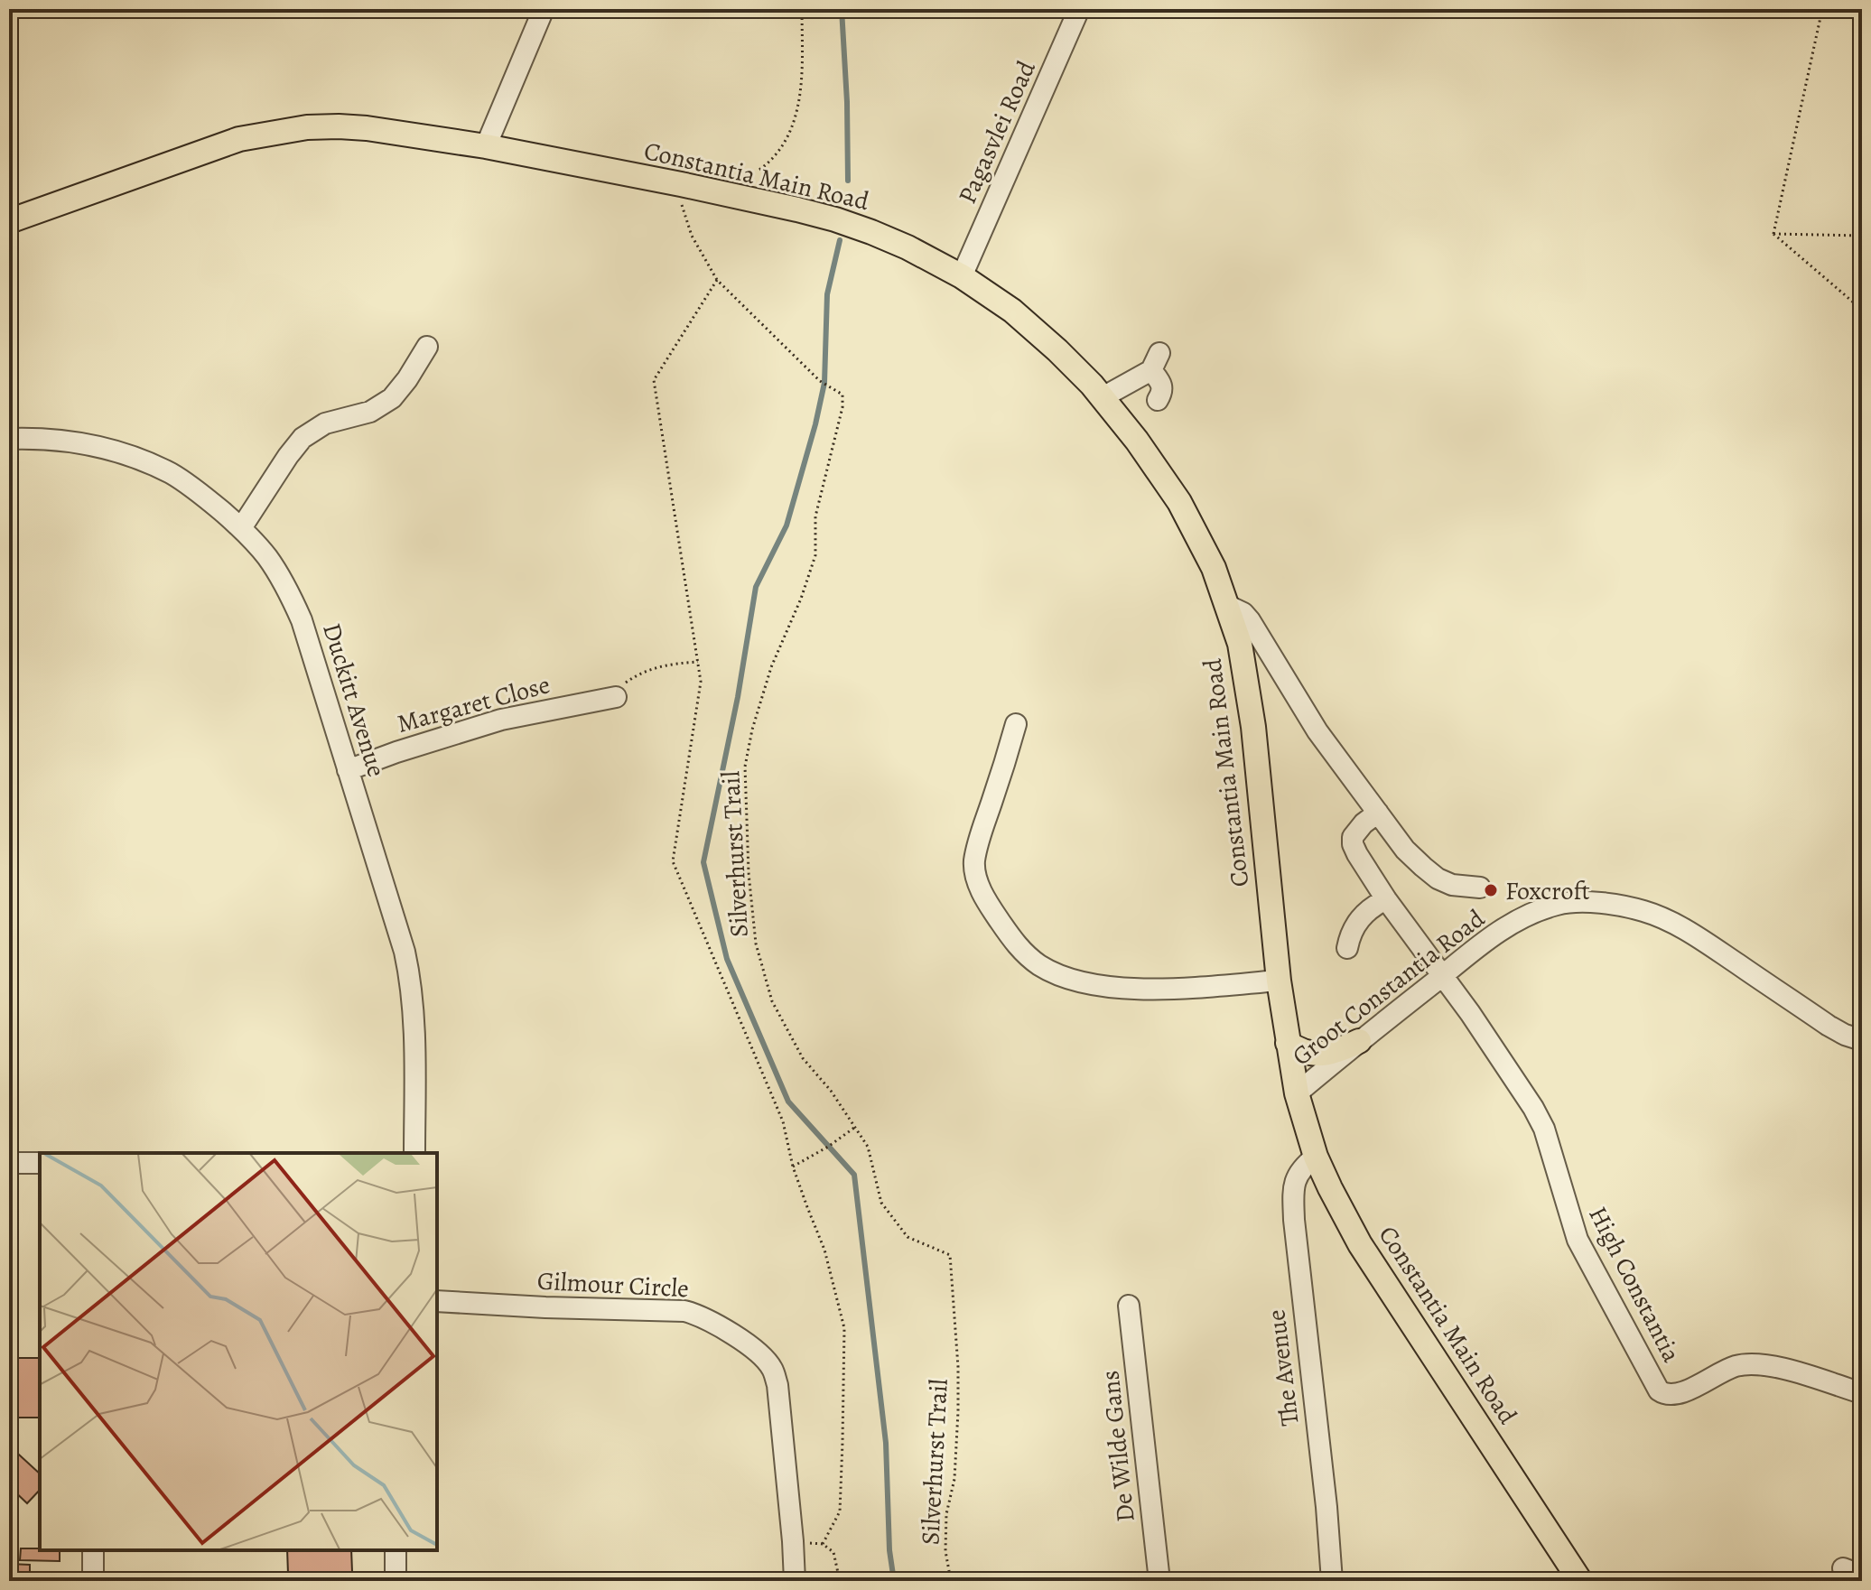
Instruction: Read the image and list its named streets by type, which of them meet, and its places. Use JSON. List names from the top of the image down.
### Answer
{
  "streets": {
    "main road": ["Constantia Main Road"],
    "street": [
      "Pagasvlei Road",
      "Duckitt Avenue",
      "Margaret Close",
      "Groot Constantia Road",
      "Gilmour Circle",
      "High Constantia",
      "The Avenue",
      "De Wilde Gans"
    ],
    "path": ["Silverhurst Trail"]
  },
  "crossings": [
    ["Pagasvlei Road", "Constantia Main Road"],
    ["Constantia Main Road", "Groot Constantia Road"],
    ["Constantia Main Road", "The Avenue"],
    ["Duckitt Avenue", "Margaret Close"],
    ["Groot Constantia Road", "High Constantia"]
  ],
  "places": ["Foxcroft"]
}
